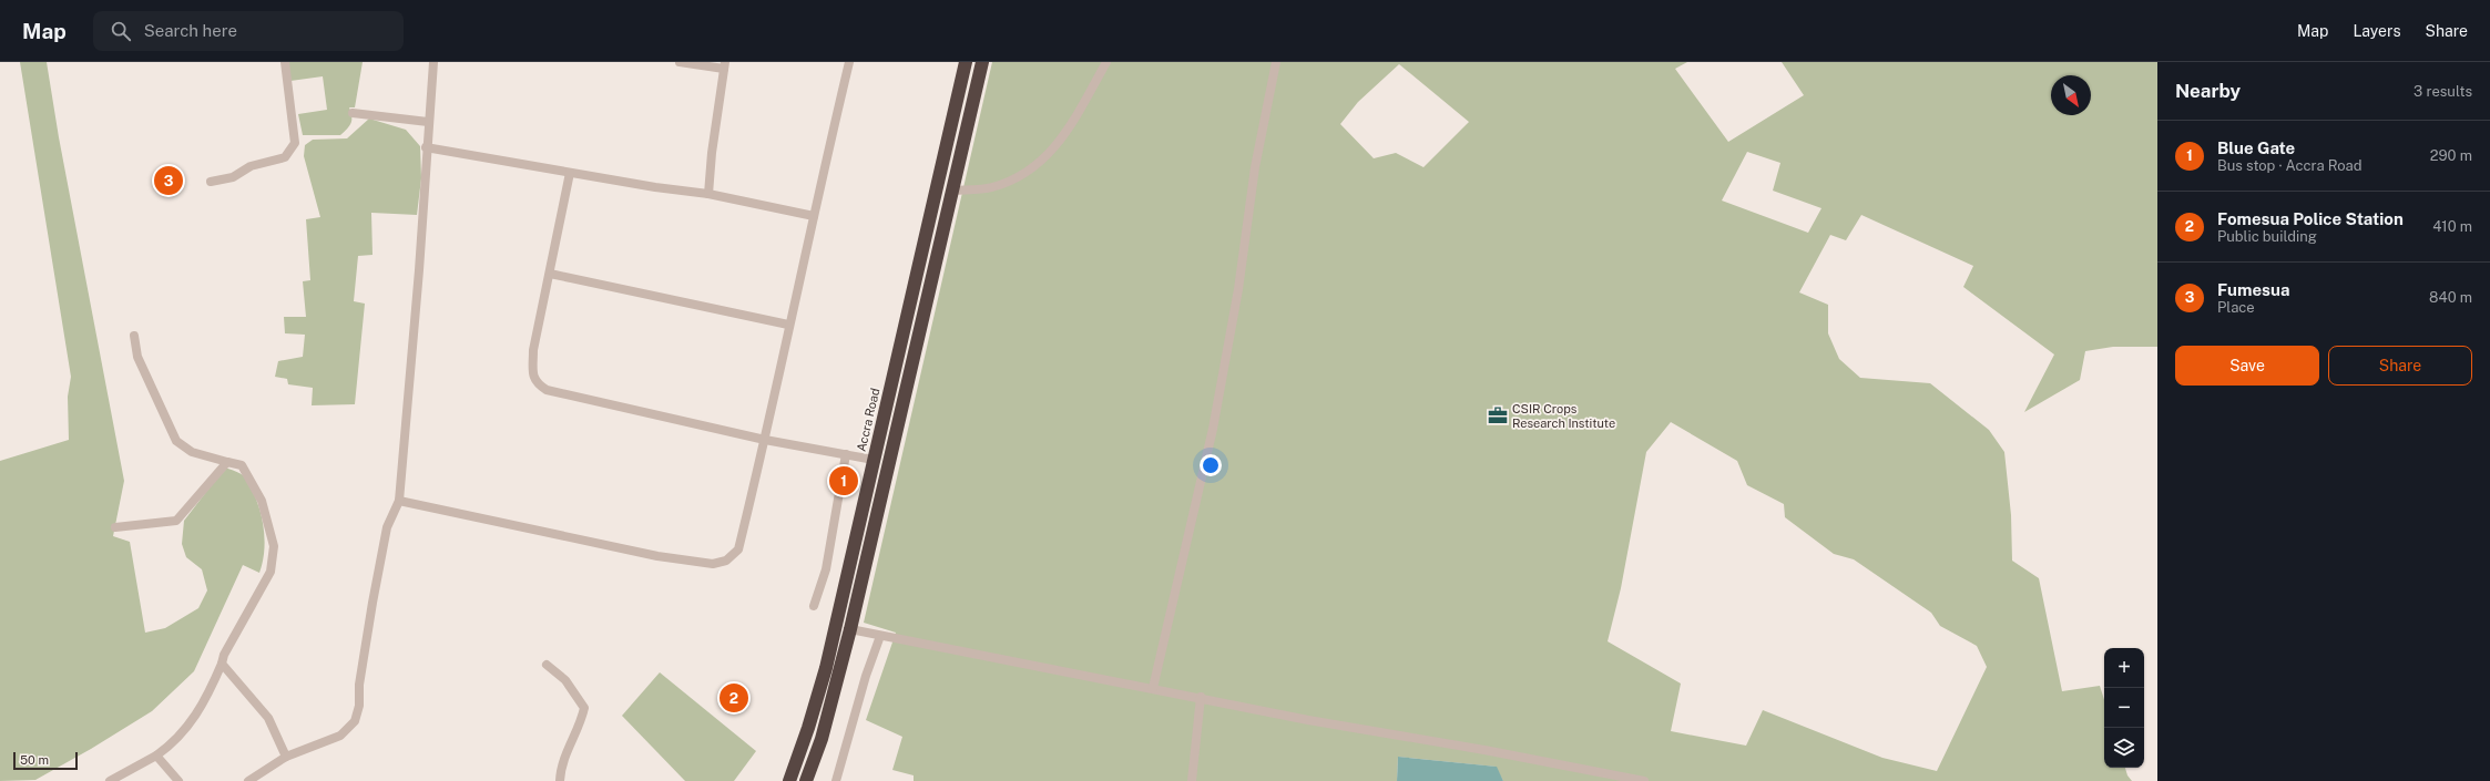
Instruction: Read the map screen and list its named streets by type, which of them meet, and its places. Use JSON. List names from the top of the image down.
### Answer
{
  "streets": {
    "highway": ["Accra Road"]
  },
  "places": {
    "office": ["CSIR Crops Research Institute"]
  },
  "scale_bar": "50 m",
  "north": "bottom right",
  "page": {
    "header": "Map",
    "search": "Search here",
    "nav": ["Map", "Layers", "Share"],
    "heading": ["Nearby", "3 results"],
    "list": [
      {
        "mark": "1",
        "name": "Blue Gate",
        "note": "Bus stop · Accra Road",
        "value": "290 m"
      },
      {
        "mark": "2",
        "name": "Fomesua Police Station",
        "note": "Public building",
        "value": "410 m"
      },
      {
        "mark": "3",
        "name": "Fumesua",
        "note": "Place",
        "value": "840 m"
      }
    ],
    "pins": ["3", "1", "2"],
    "buttons": ["Save", "Share"],
    "map_buttons": ["+", "−"],
    "scale": "50 m"
  }
}
